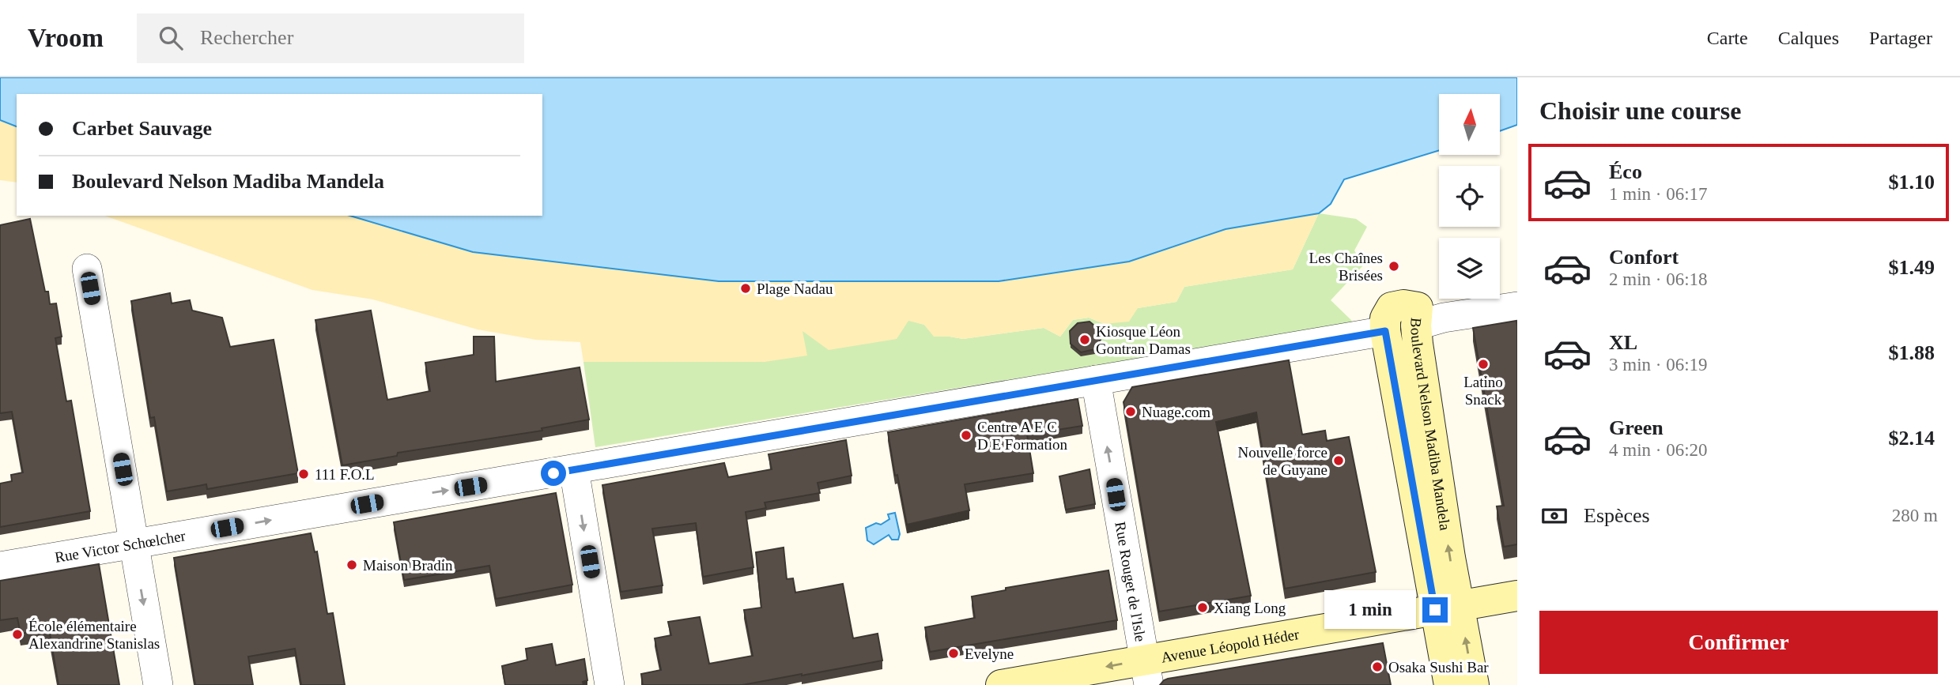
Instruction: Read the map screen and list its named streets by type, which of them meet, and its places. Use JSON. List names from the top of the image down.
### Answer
{
  "streets": {
    "street": [
      "Boulevard Nelson Madiba Mandela",
      "Rue Victor Schœlcher",
      "Rue Rouget de l'Isle",
      "Avenue Léopold Héder"
    ]
  },
  "crossings": [
    ["Boulevard Nelson Madiba Mandela", "Rue Victor Schœlcher"],
    ["Boulevard Nelson Madiba Mandela", "Avenue Léopold Héder"],
    ["Rue Victor Schœlcher", "Rue Rouget de l'Isle"],
    ["Rue Rouget de l'Isle", "Avenue Léopold Héder"]
  ],
  "one_way": ["Rue Rouget de l'Isle"],
  "places": [
    "Les Chaînes Brisées",
    "Plage Nadau",
    "Kiosque Léon Gontran Damas",
    "Latino Snack",
    "Nuage.com",
    "Centre A E C D E Formation",
    "Nouvelle force de Guyane",
    "111 F.O.L",
    "Maison Bradin",
    "Xiang Long",
    "École élémentaire Alexandrine Stanislas",
    "Evelyne",
    "Osaka Sushi Bar"
  ],
  "north": "top",
  "page": {
    "header": "Vroom",
    "search": "Rechercher",
    "nav": ["Carte", "Calques", "Partager"],
    "heading": "Choisir une course",
    "banner": ["Carbet Sauvage", "Boulevard Nelson Madiba Mandela"],
    "list": [
      {
        "name": "Éco",
        "note": "1 min · 06:17",
        "value": "$1.10"
      },
      {
        "name": "Confort",
        "note": "2 min · 06:18",
        "value": "$1.49"
      },
      {
        "name": "XL",
        "note": "3 min · 06:19",
        "value": "$1.88"
      },
      {
        "name": "Green",
        "note": "4 min · 06:20",
        "value": "$2.14"
      }
    ],
    "pay": ["Espèces", "280 m"],
    "bubble": "1 min",
    "buttons": "Confirmer"
  }
}
